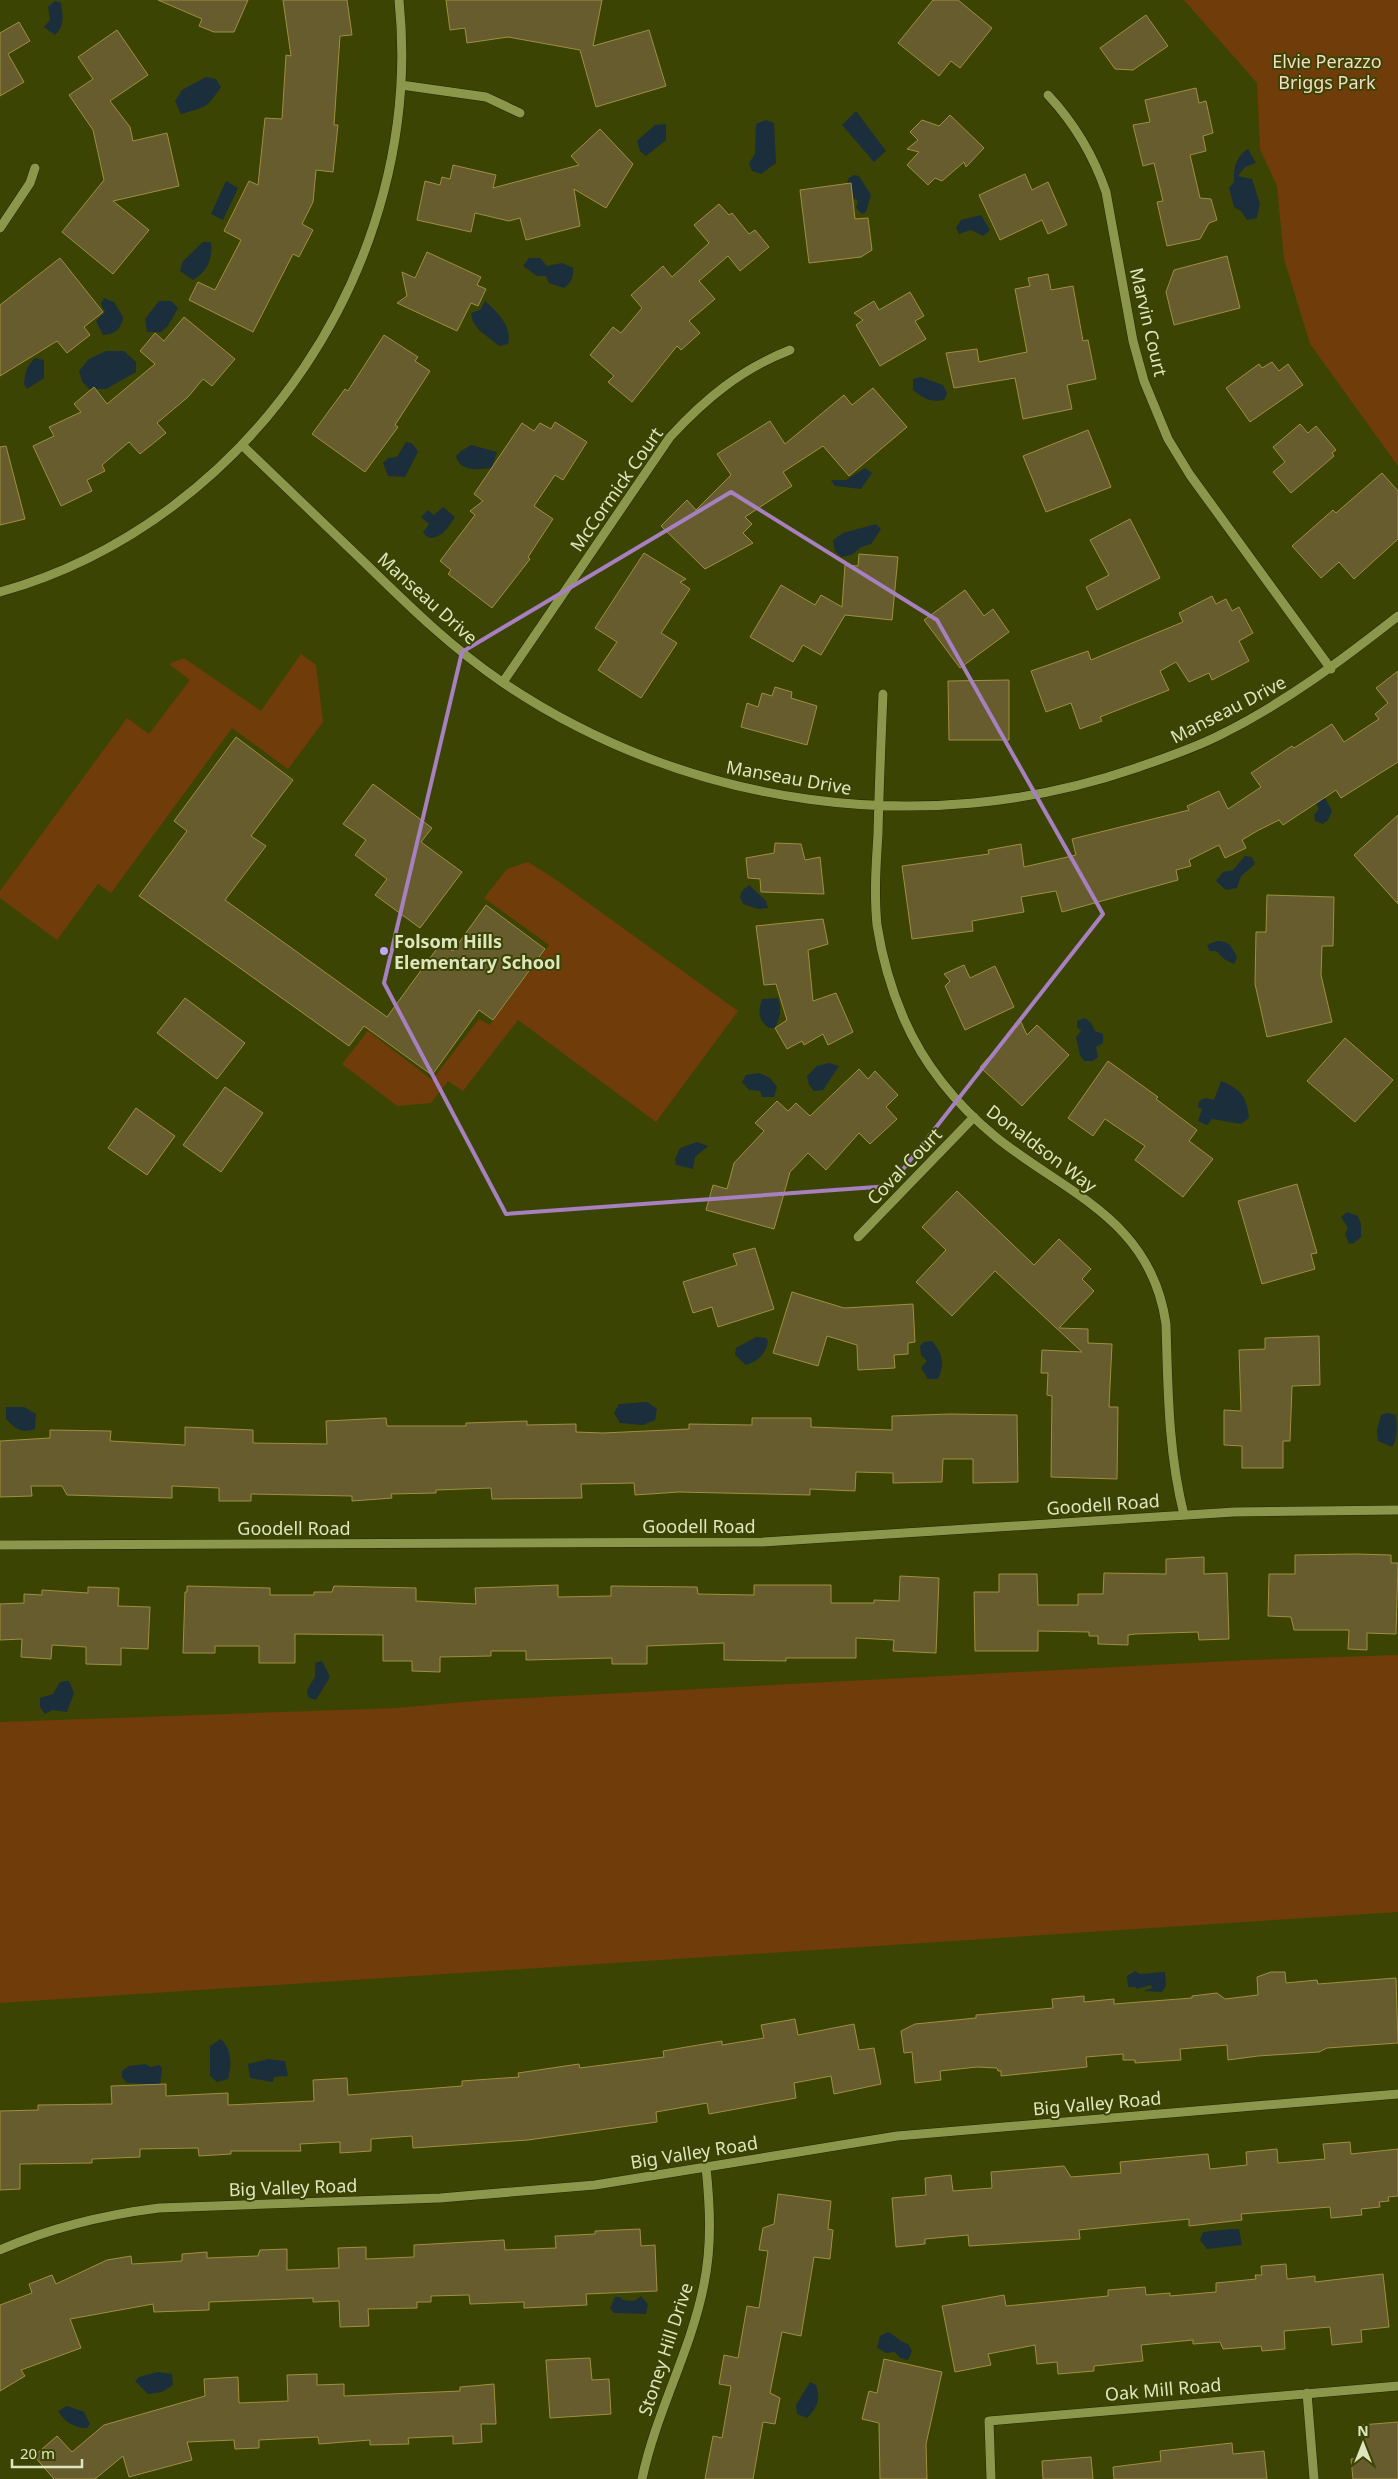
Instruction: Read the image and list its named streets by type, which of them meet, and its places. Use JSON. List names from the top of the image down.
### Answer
{
  "streets": {
    "street": [
      "Marvin Court",
      "McCormick Court",
      "Manseau Drive",
      "Donaldson Way",
      "Coval Court",
      "Goodell Road",
      "Big Valley Road",
      "Stoney Hill Drive",
      "Oak Mill Road"
    ]
  },
  "crossings": [
    ["Marvin Court", "Manseau Drive"],
    ["McCormick Court", "Manseau Drive"],
    ["Manseau Drive", "Donaldson Way"],
    ["Donaldson Way", "Coval Court"],
    ["Donaldson Way", "Goodell Road"],
    ["Big Valley Road", "Stoney Hill Drive"]
  ],
  "parks": ["Elvie Perazzo Briggs Park"],
  "places": ["Folsom Hills Elementary School"],
  "scale_bar": "20 m",
  "north": "top"
}
